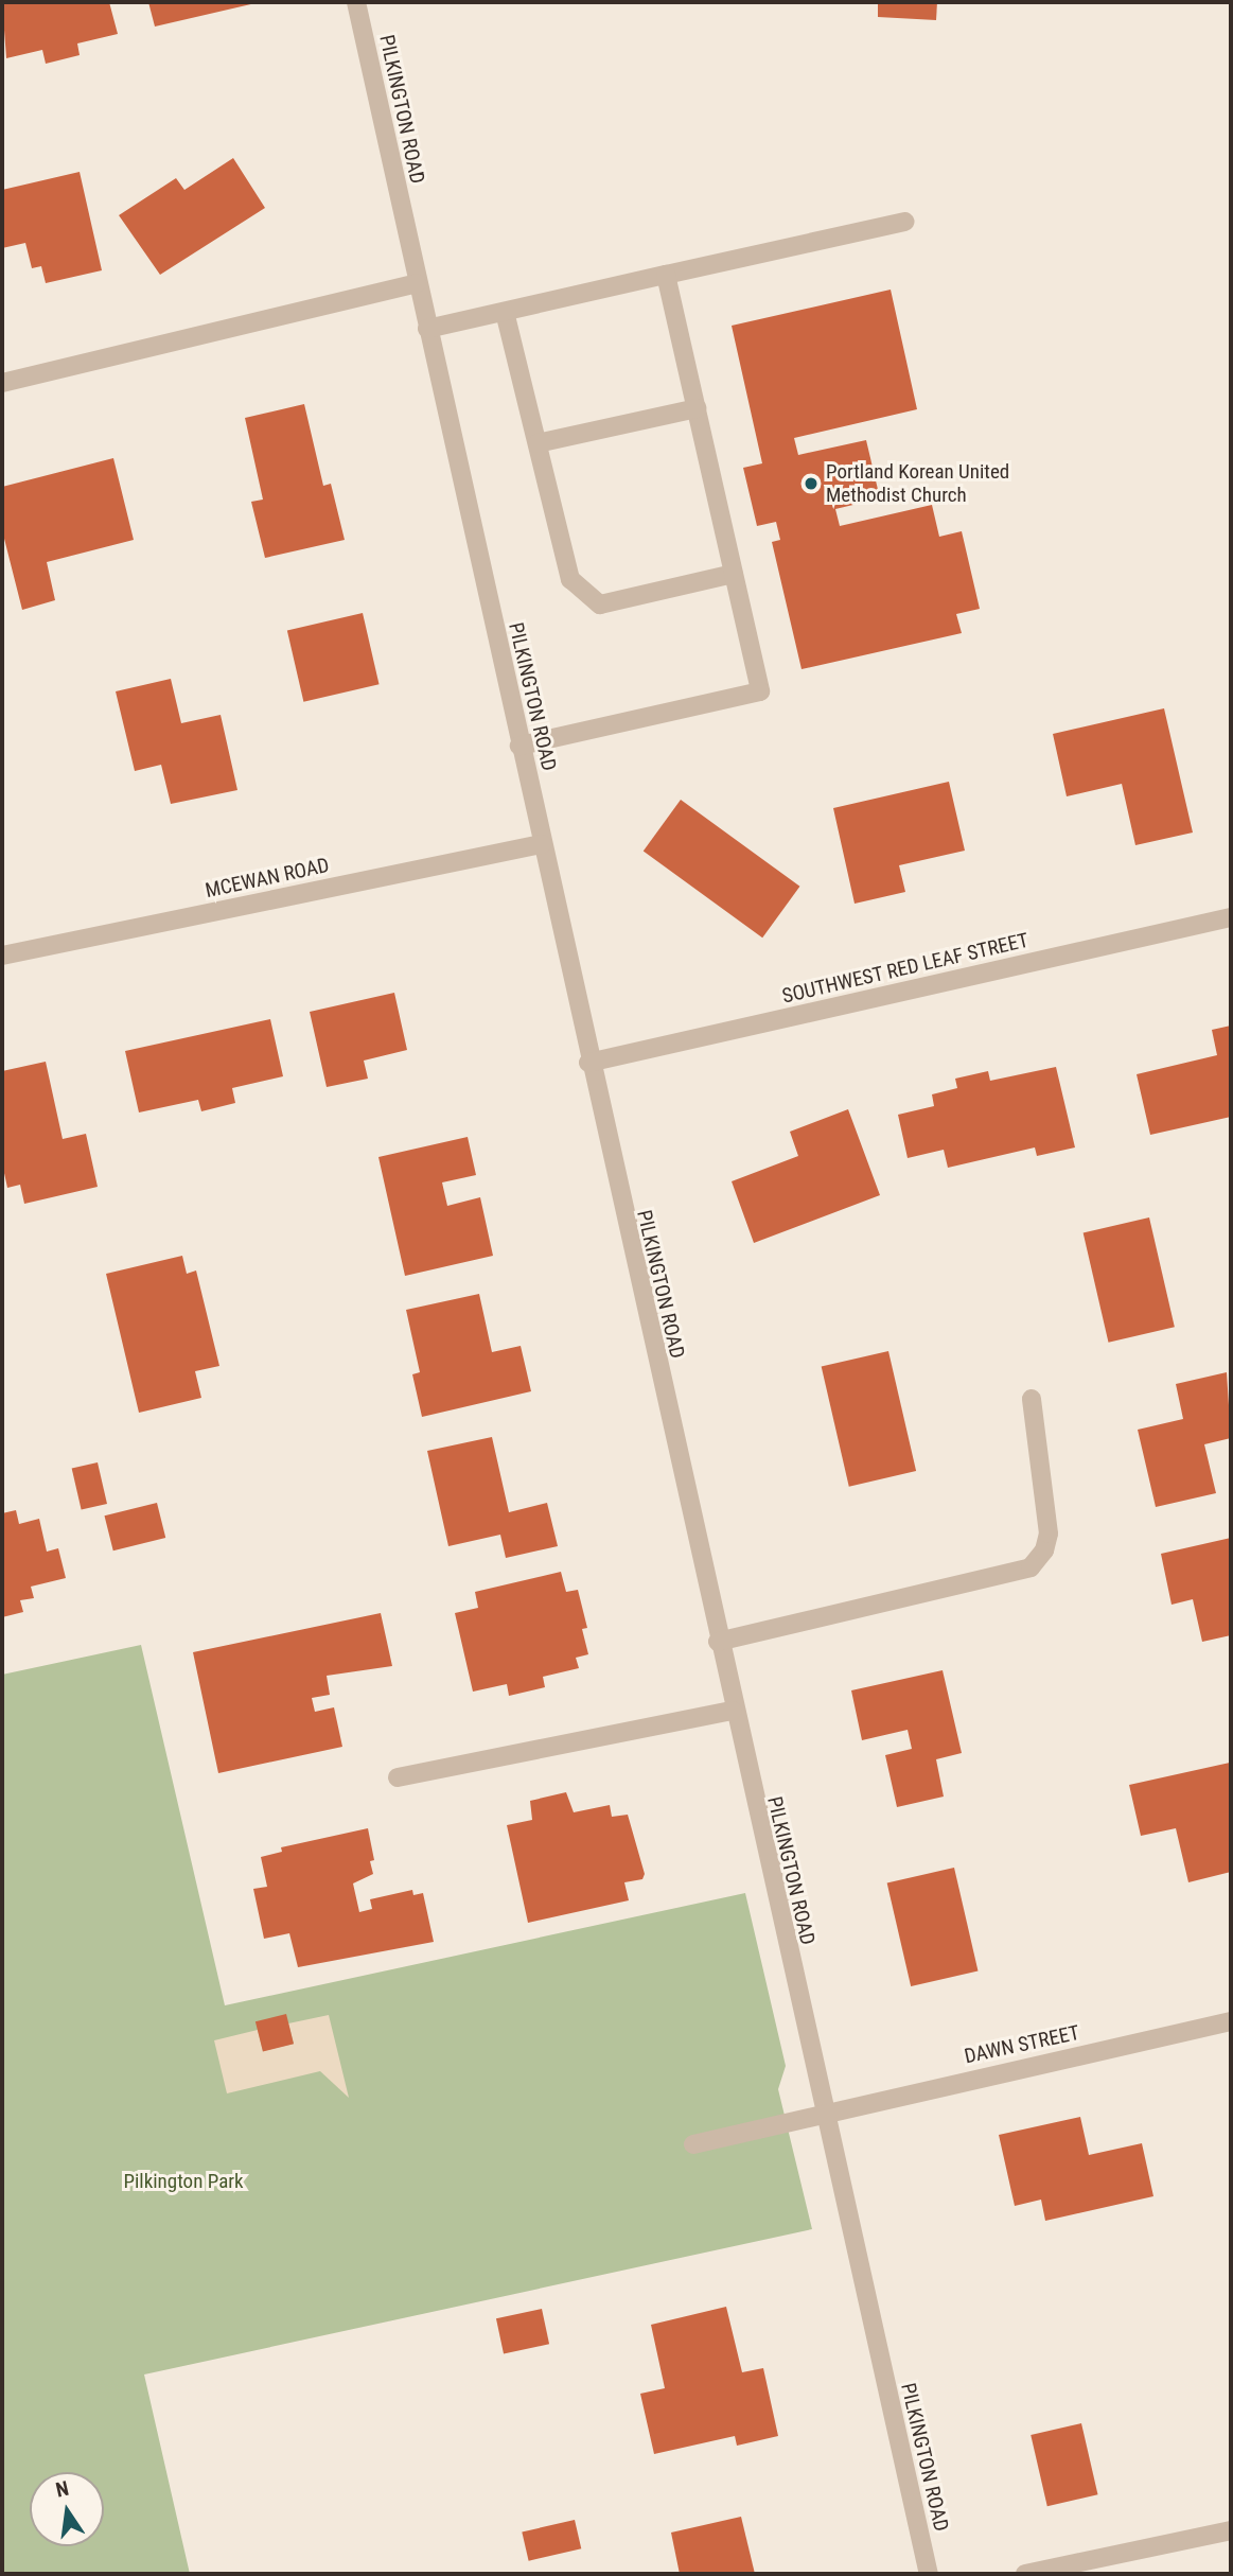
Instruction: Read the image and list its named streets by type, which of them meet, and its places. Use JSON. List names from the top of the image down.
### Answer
{
  "streets": {
    "street": [
      "PILKINGTON ROAD",
      "MCEWAN ROAD",
      "SOUTHWEST RED LEAF STREET",
      "DAWN STREET"
    ]
  },
  "crossings": [
    ["PILKINGTON ROAD", "MCEWAN ROAD"],
    ["PILKINGTON ROAD", "SOUTHWEST RED LEAF STREET"],
    ["PILKINGTON ROAD", "DAWN STREET"]
  ],
  "parks": ["Pilkington Park"],
  "places": ["Portland Korean United Methodist Church"],
  "north": "top"
}
